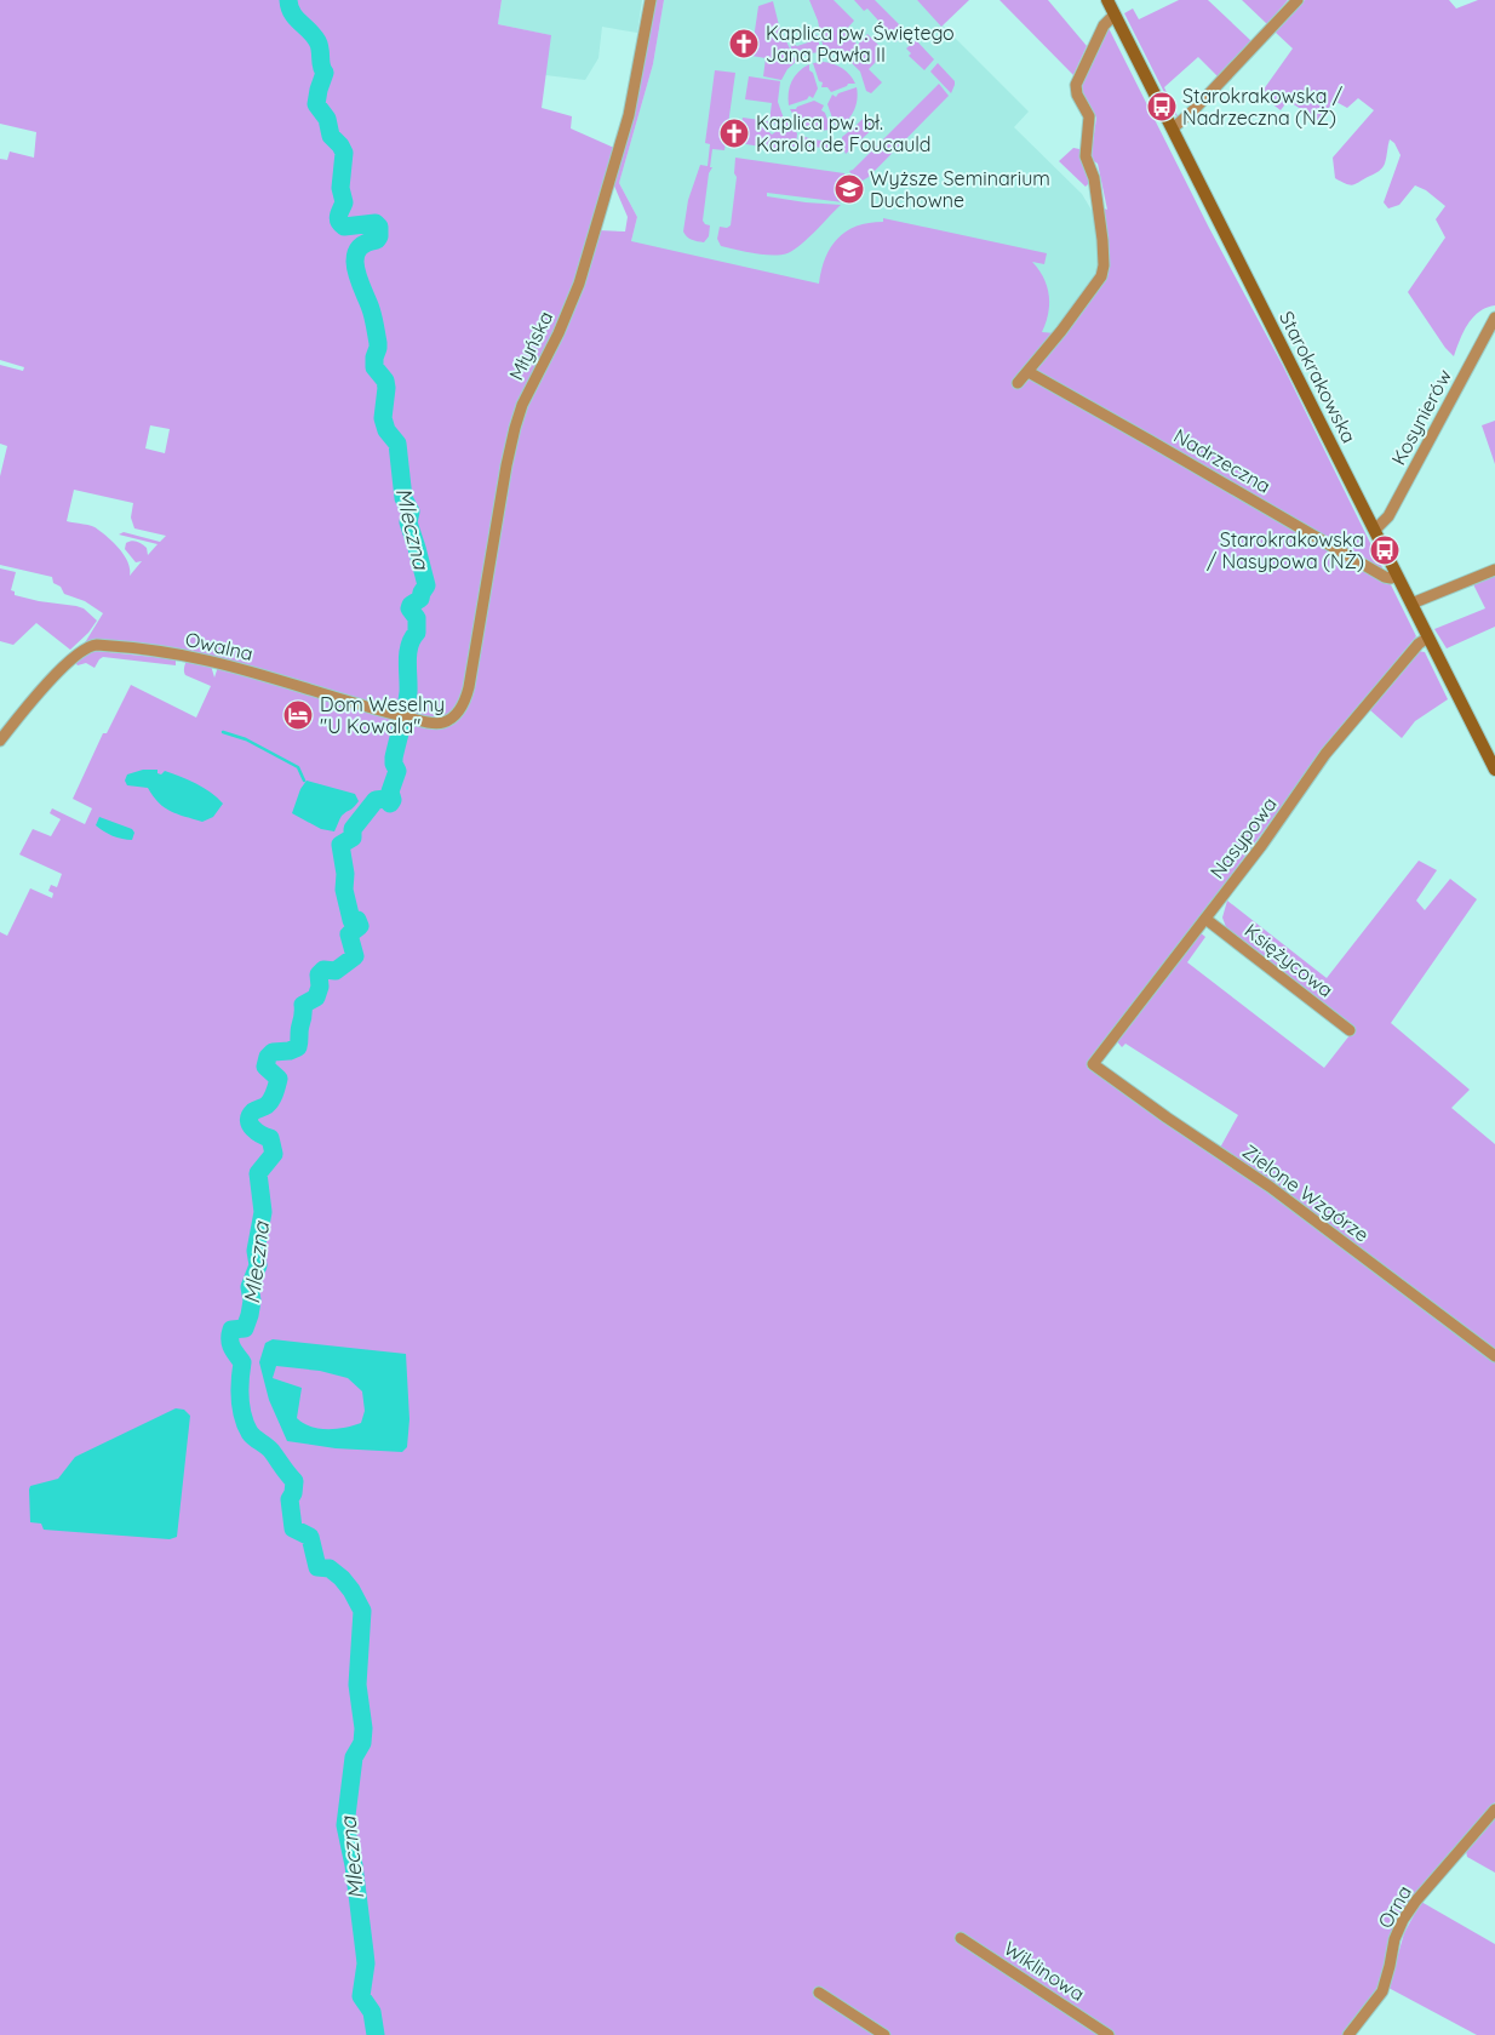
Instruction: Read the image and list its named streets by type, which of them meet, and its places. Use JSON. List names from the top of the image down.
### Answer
{
  "streets": {
    "street": [
      "Młyńska",
      "Starokrakowska",
      "Kosynierów",
      "Nadrzeczna",
      "Owalna",
      "Nasypowa",
      "Księżycowa",
      "Zielone Wzgórze",
      "Orna",
      "Wiklinowa"
    ]
  },
  "crossings": [
    ["Młyńska", "Owalna"],
    ["Starokrakowska", "Kosynierów"],
    ["Starokrakowska", "Nadrzeczna"],
    ["Starokrakowska", "Nasypowa"],
    ["Nasypowa", "Księżycowa"],
    ["Nasypowa", "Zielone Wzgórze"]
  ],
  "water": ["Mleczna"],
  "places": {
    "church": ["Kaplica pw. Świętego Jana Pawła II", "Kaplica pw. bł. Karola de Foucauld"],
    "bus stop": ["Starokrakowska / Nadrzeczna (NŻ)", "Starokrakowska / Nasypowa (NŻ)"],
    "school or university": ["Wyższe Seminarium Duchowne"],
    "hotel": ["Dom Weselny \"U Kowala\""]
  }
}
